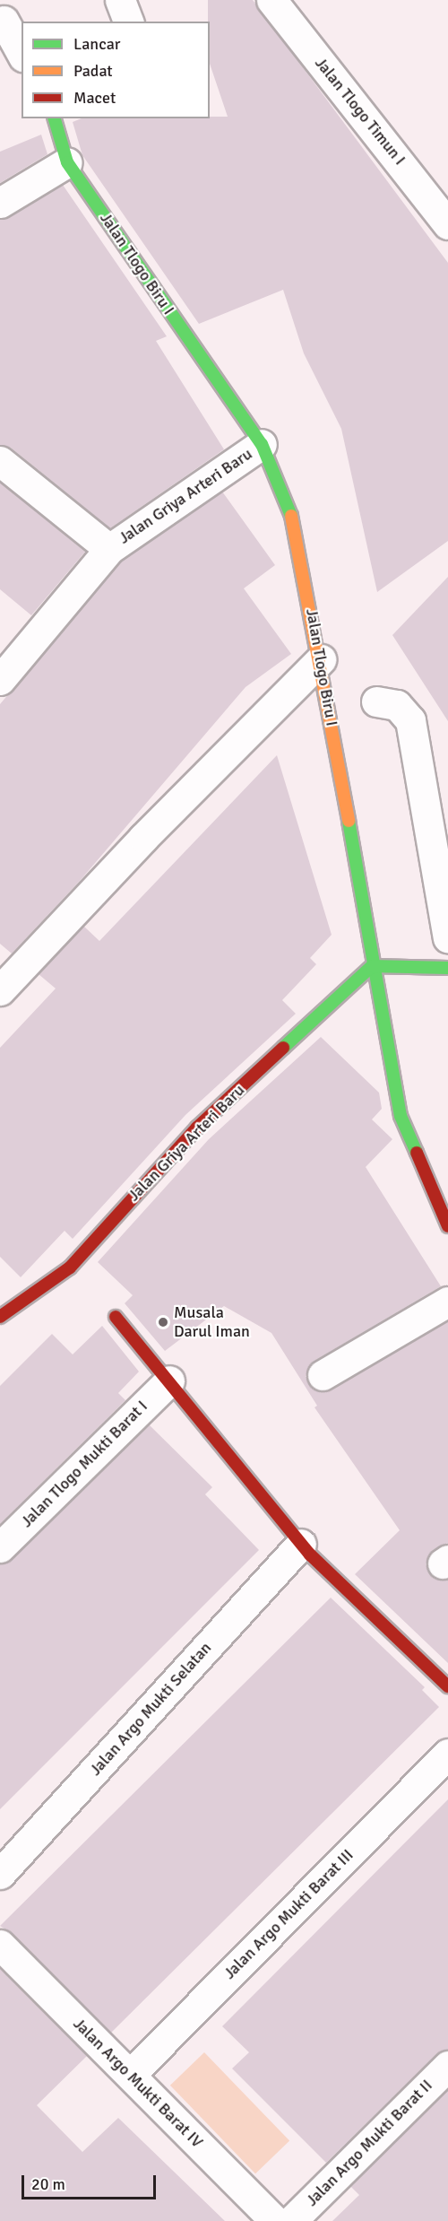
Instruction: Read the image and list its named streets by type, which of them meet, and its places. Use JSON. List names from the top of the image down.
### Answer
{
  "streets": {
    "street": [
      "Jalan Tlogo Timun I",
      "Jalan Tlogo Biru I",
      "Jalan Griya Arteri Baru",
      "Jalan Tlogo Mukti Barat I",
      "Jalan Argo Mukti Selatan",
      "Jalan Argo Mukti Barat III",
      "Jalan Argo Mukti Barat IV",
      "Jalan Argo Mukti Barat II"
    ]
  },
  "crossings": [
    ["Jalan Tlogo Biru I", "Jalan Griya Arteri Baru"],
    ["Jalan Argo Mukti Barat III", "Jalan Argo Mukti Barat IV"]
  ],
  "places": ["Musala Darul Iman"],
  "legend": ["Lancar", "Padat", "Macet"],
  "scale_bar": "20 m"
}
